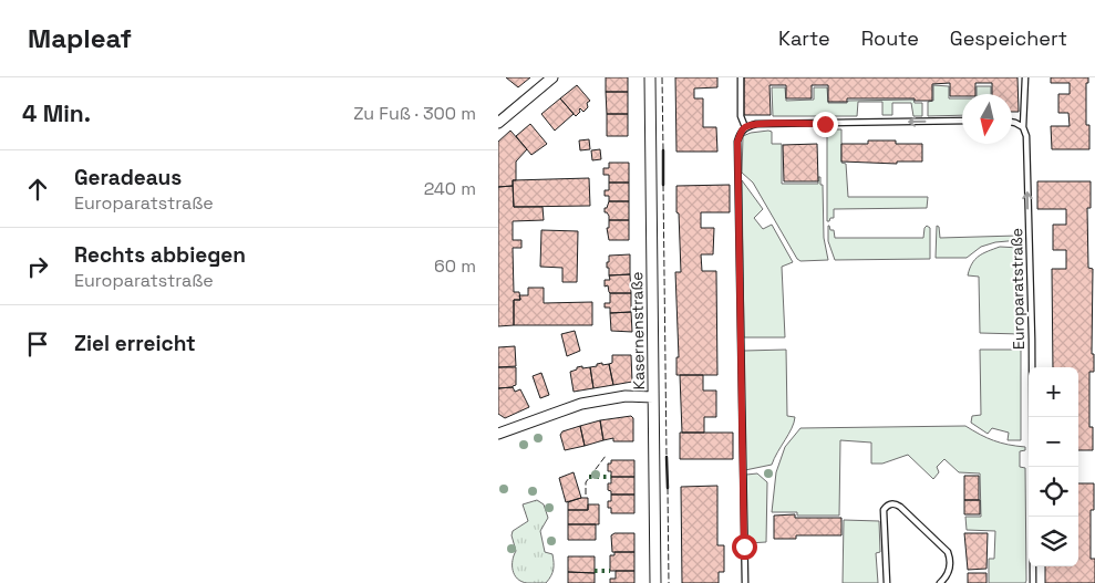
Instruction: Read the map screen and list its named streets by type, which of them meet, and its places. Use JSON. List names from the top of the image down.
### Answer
{
  "streets": {
    "street": ["Kasernenstraße"],
    "lane": ["Europaratstraße"]
  },
  "one_way": ["Europaratstraße"],
  "north": "bottom",
  "page": {
    "header": "Mapleaf",
    "nav": ["Karte", "Route", "Gespeichert"],
    "heading": ["4 Min.", "Zu Fuß · 300 m"],
    "list": [
      ["Geradeaus", "Europaratstraße", "240 m"],
      ["Rechts abbiegen", "Europaratstraße", "60 m"],
      "Ziel erreicht"
    ],
    "map_buttons": ["+", "−"]
  }
}
